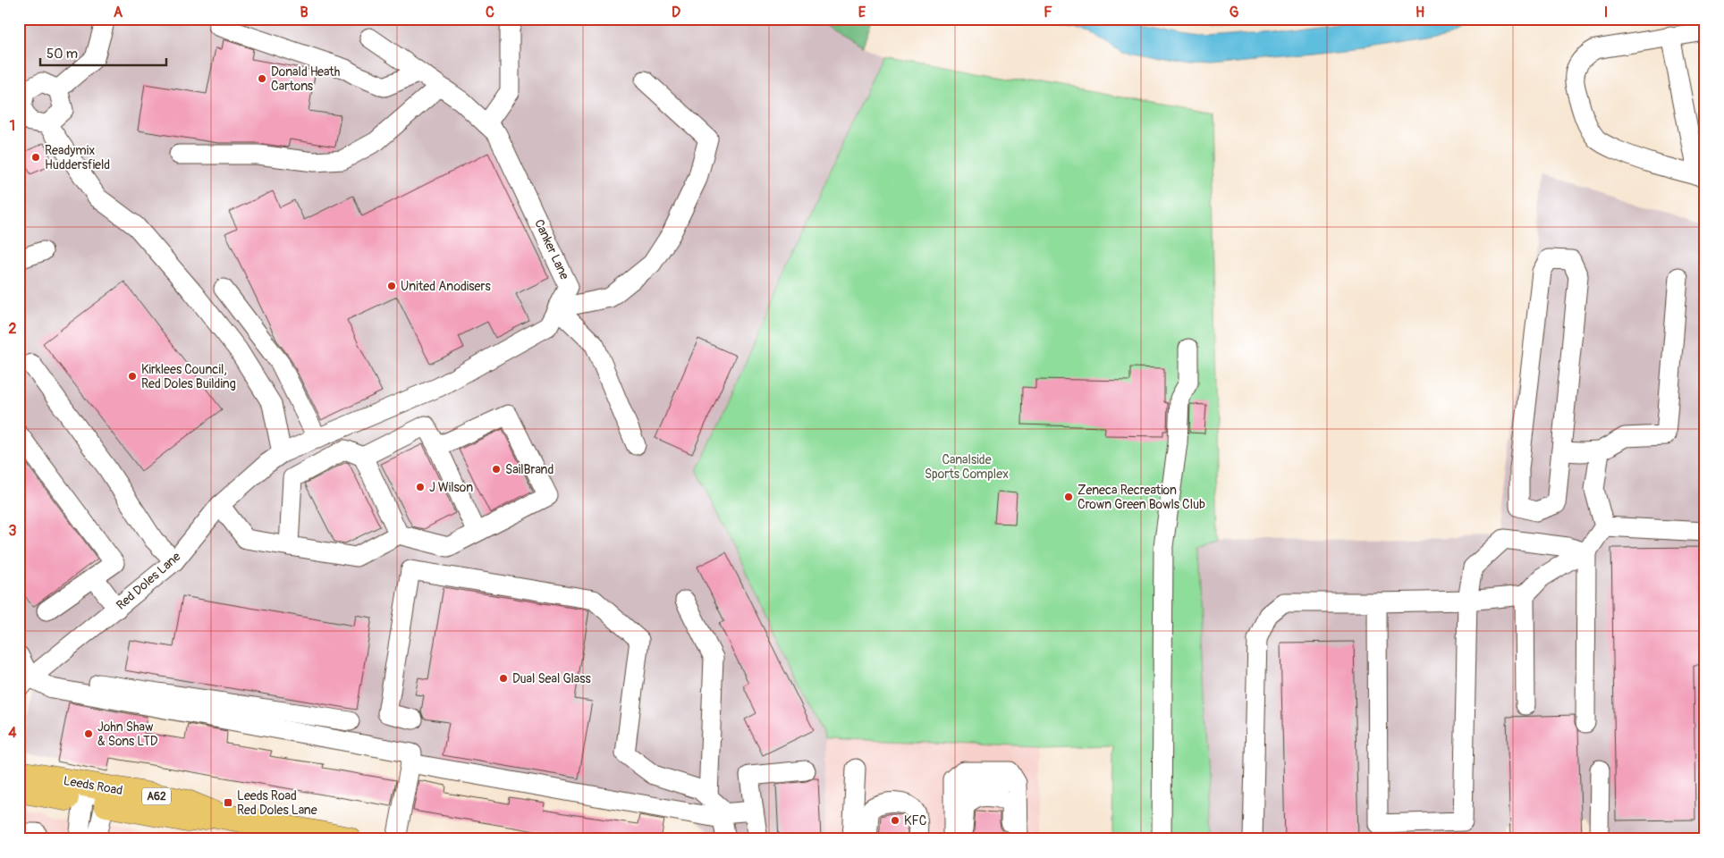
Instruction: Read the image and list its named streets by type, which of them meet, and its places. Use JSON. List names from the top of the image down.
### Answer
{
  "streets": {
    "main road": ["Leeds Road", "A62"],
    "street": ["Canker Lane", "Red Doles Lane"]
  },
  "crossings": [
    ["Canker Lane", "Red Doles Lane"]
  ],
  "parks": ["Canalside Sports Complex"],
  "places": {
    "other": [
      "Donald Heath Cartons",
      "Readymix Huddersfield",
      "United Anodisers",
      "Kirklees Council, Red Doles Building",
      "SailBrand",
      "J Wilson",
      "Zeneca Recreation Crown Green Bowls Club",
      "Dual Seal Glass",
      "John Shaw & Sons LTD",
      "KFC"
    ],
    "transit": ["Leeds Road Red Doles Lane"]
  },
  "scale_bar": "50 m",
  "grid": {
    "columns": [
      "A",
      "B",
      "C",
      "D",
      "E",
      "F",
      "G",
      "H",
      "I"
    ],
    "rows": [
      "1",
      "2",
      "3",
      "4"
    ]
  }
}
